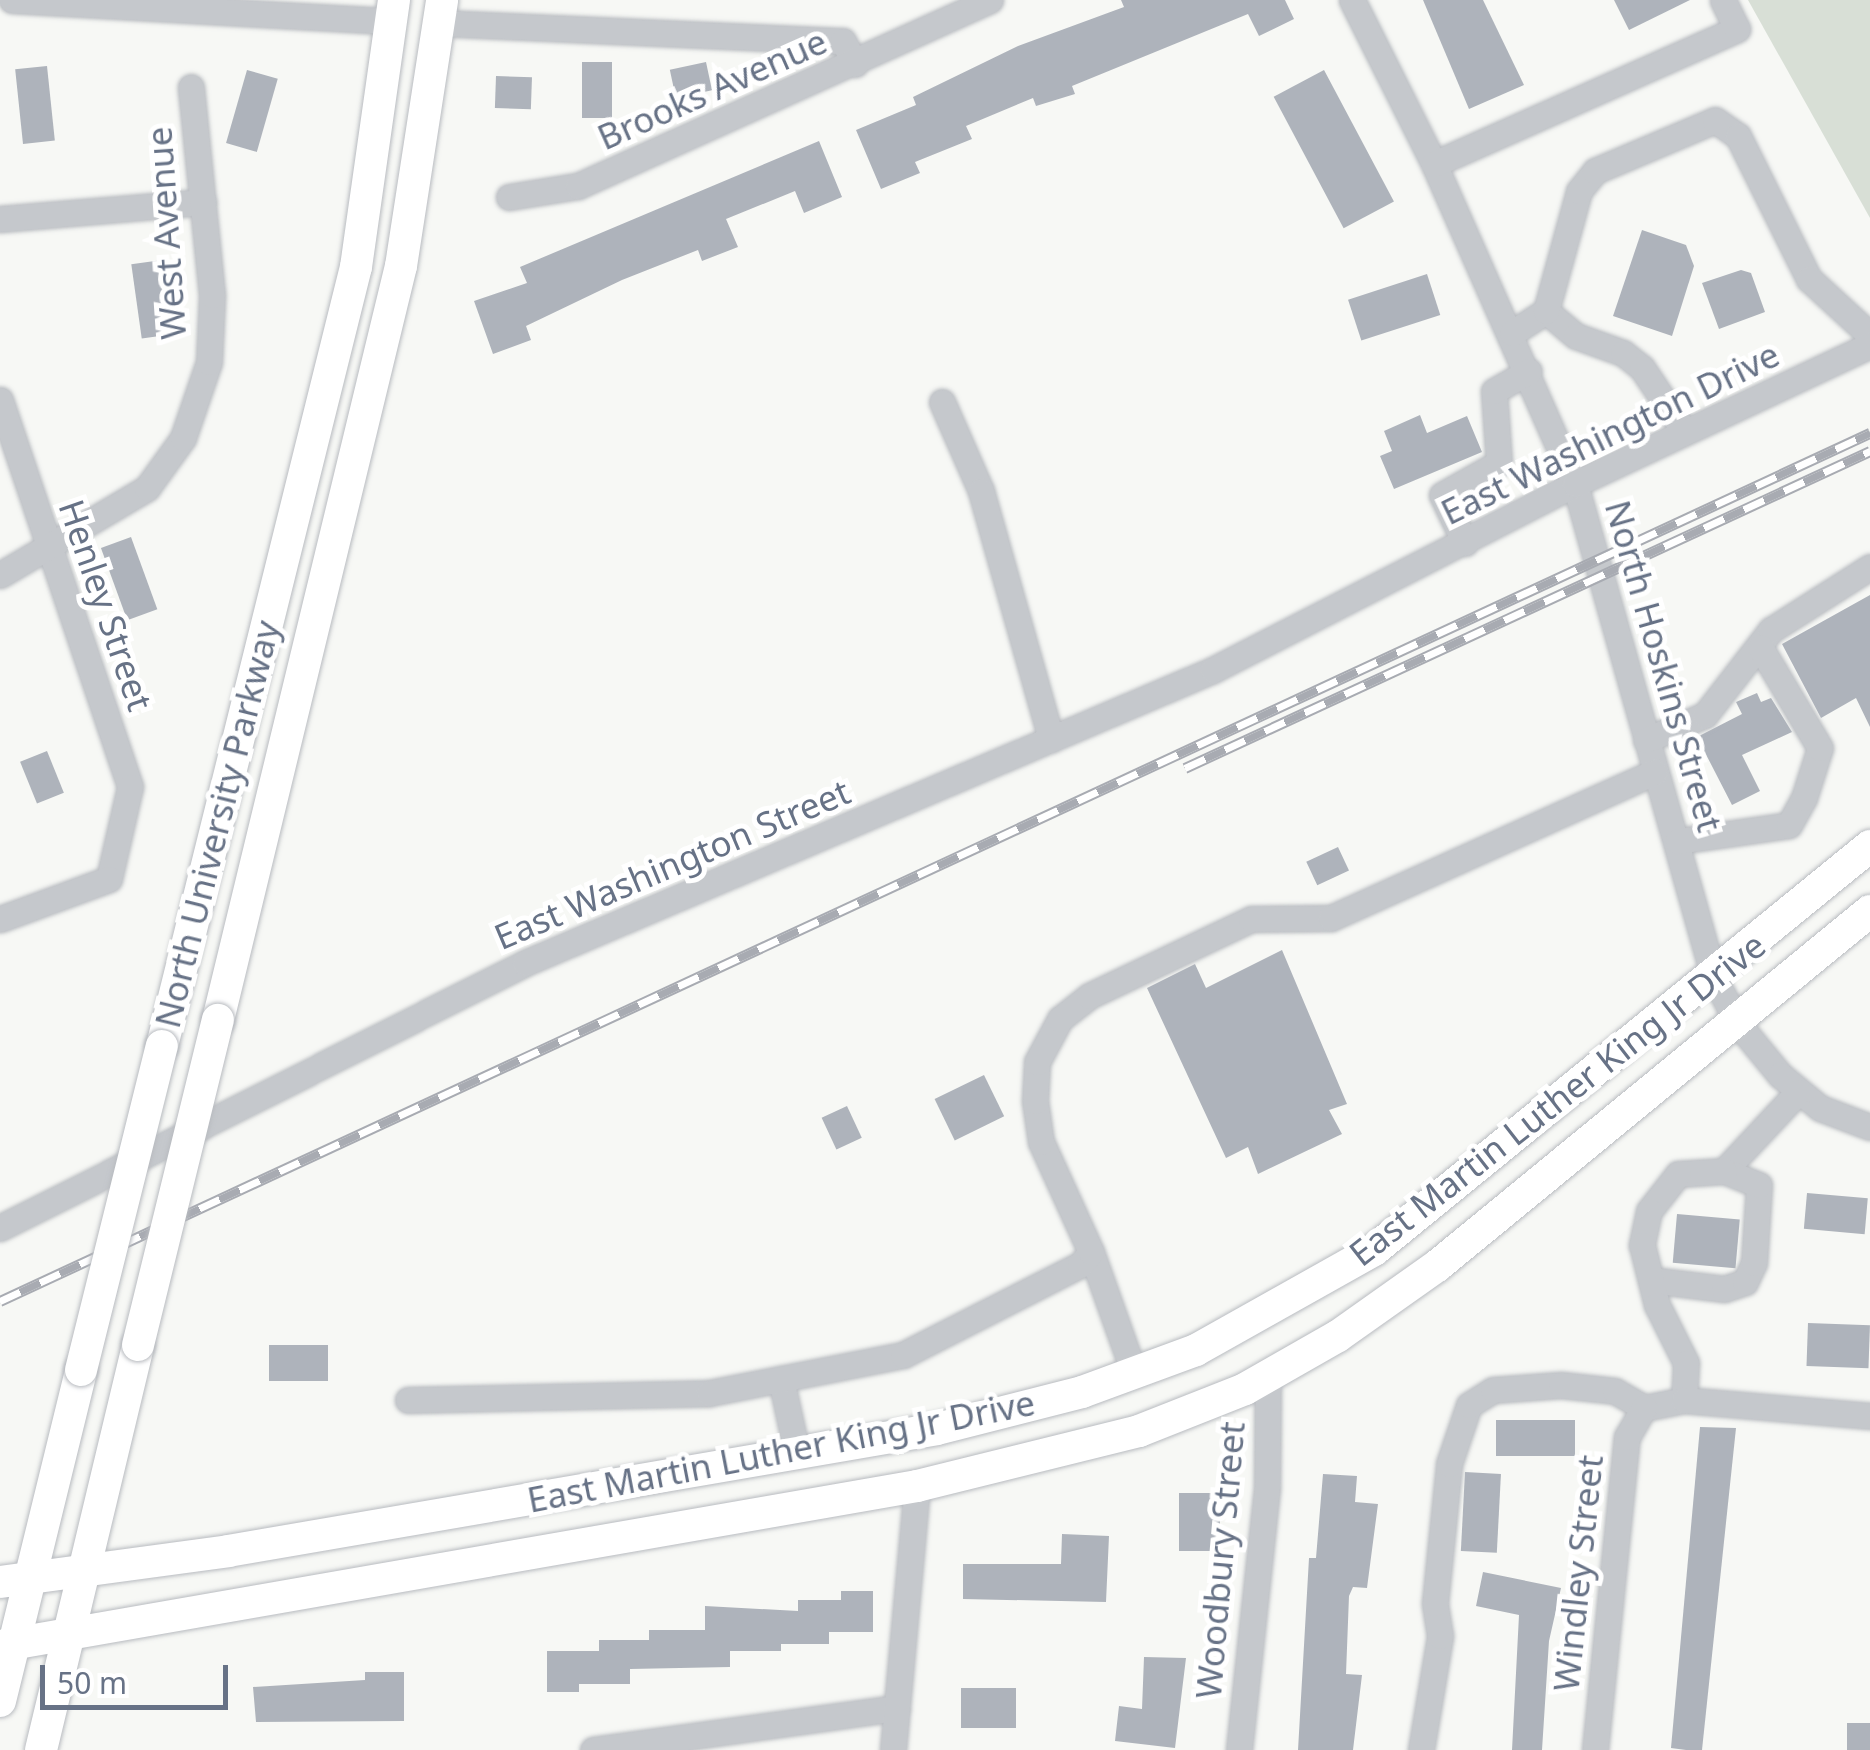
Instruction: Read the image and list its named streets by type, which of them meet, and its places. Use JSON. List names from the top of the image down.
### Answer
{
  "streets": {
    "main road": ["North University Parkway", "East Martin Luther King Jr Drive"],
    "street": [
      "Brooks Avenue",
      "West Avenue",
      "East Washington Drive",
      "Henley Street",
      "North Hoskins Street",
      "East Washington Street",
      "Woodbury Street",
      "Windley Street"
    ]
  },
  "crossings": [
    ["West Avenue", "Henley Street"],
    ["East Washington Drive", "North Hoskins Street"],
    ["East Washington Drive", "East Washington Street"],
    ["North Hoskins Street", "East Martin Luther King Jr Drive"],
    ["North University Parkway", "East Martin Luther King Jr Drive"],
    ["East Martin Luther King Jr Drive", "Woodbury Street"]
  ],
  "scale_bar": "50 m"
}
